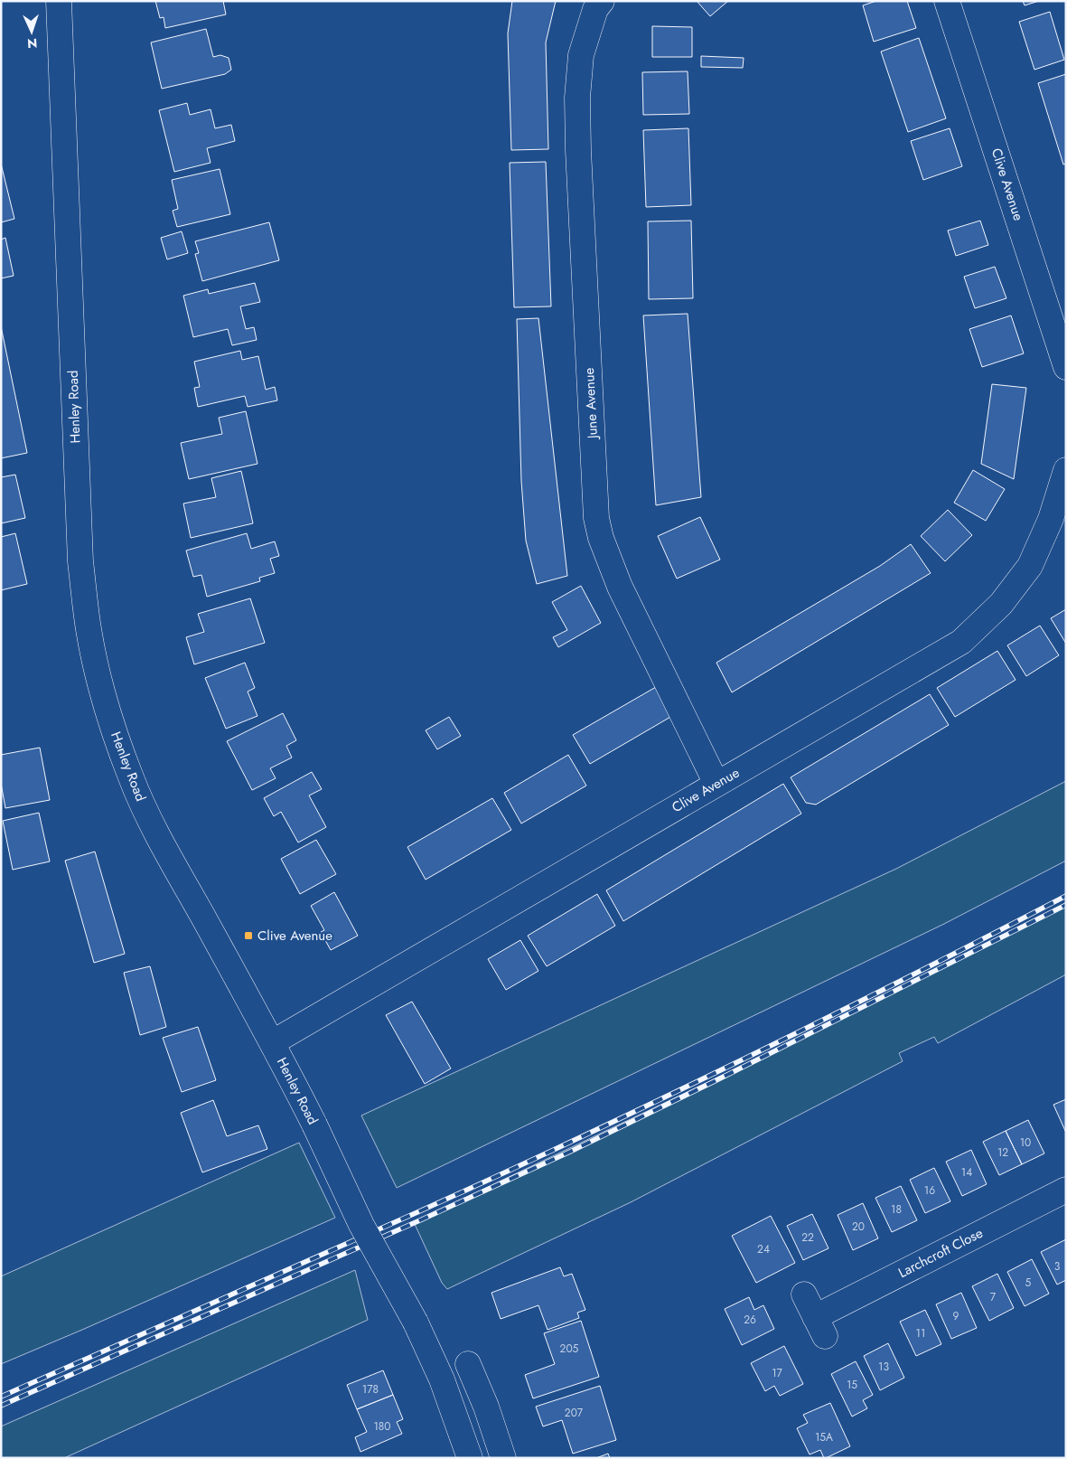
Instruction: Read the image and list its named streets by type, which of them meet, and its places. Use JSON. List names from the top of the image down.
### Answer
{
  "streets": {
    "street": [
      "Clive Avenue",
      "June Avenue",
      "Henley Road",
      "Larchcroft Close"
    ]
  },
  "crossings": [
    ["Clive Avenue", "June Avenue"],
    ["Clive Avenue", "Henley Road"]
  ],
  "places": {
    "transit": ["Clive Avenue"]
  },
  "house_numbers": [
    "10",
    "12",
    "14",
    "16",
    "18",
    "20",
    "22",
    "24",
    "3",
    "5",
    "7",
    "9",
    "26",
    "11",
    "205",
    "13",
    "17",
    "15",
    "178",
    "207",
    "180",
    "15A"
  ],
  "north": "bottom"
}
